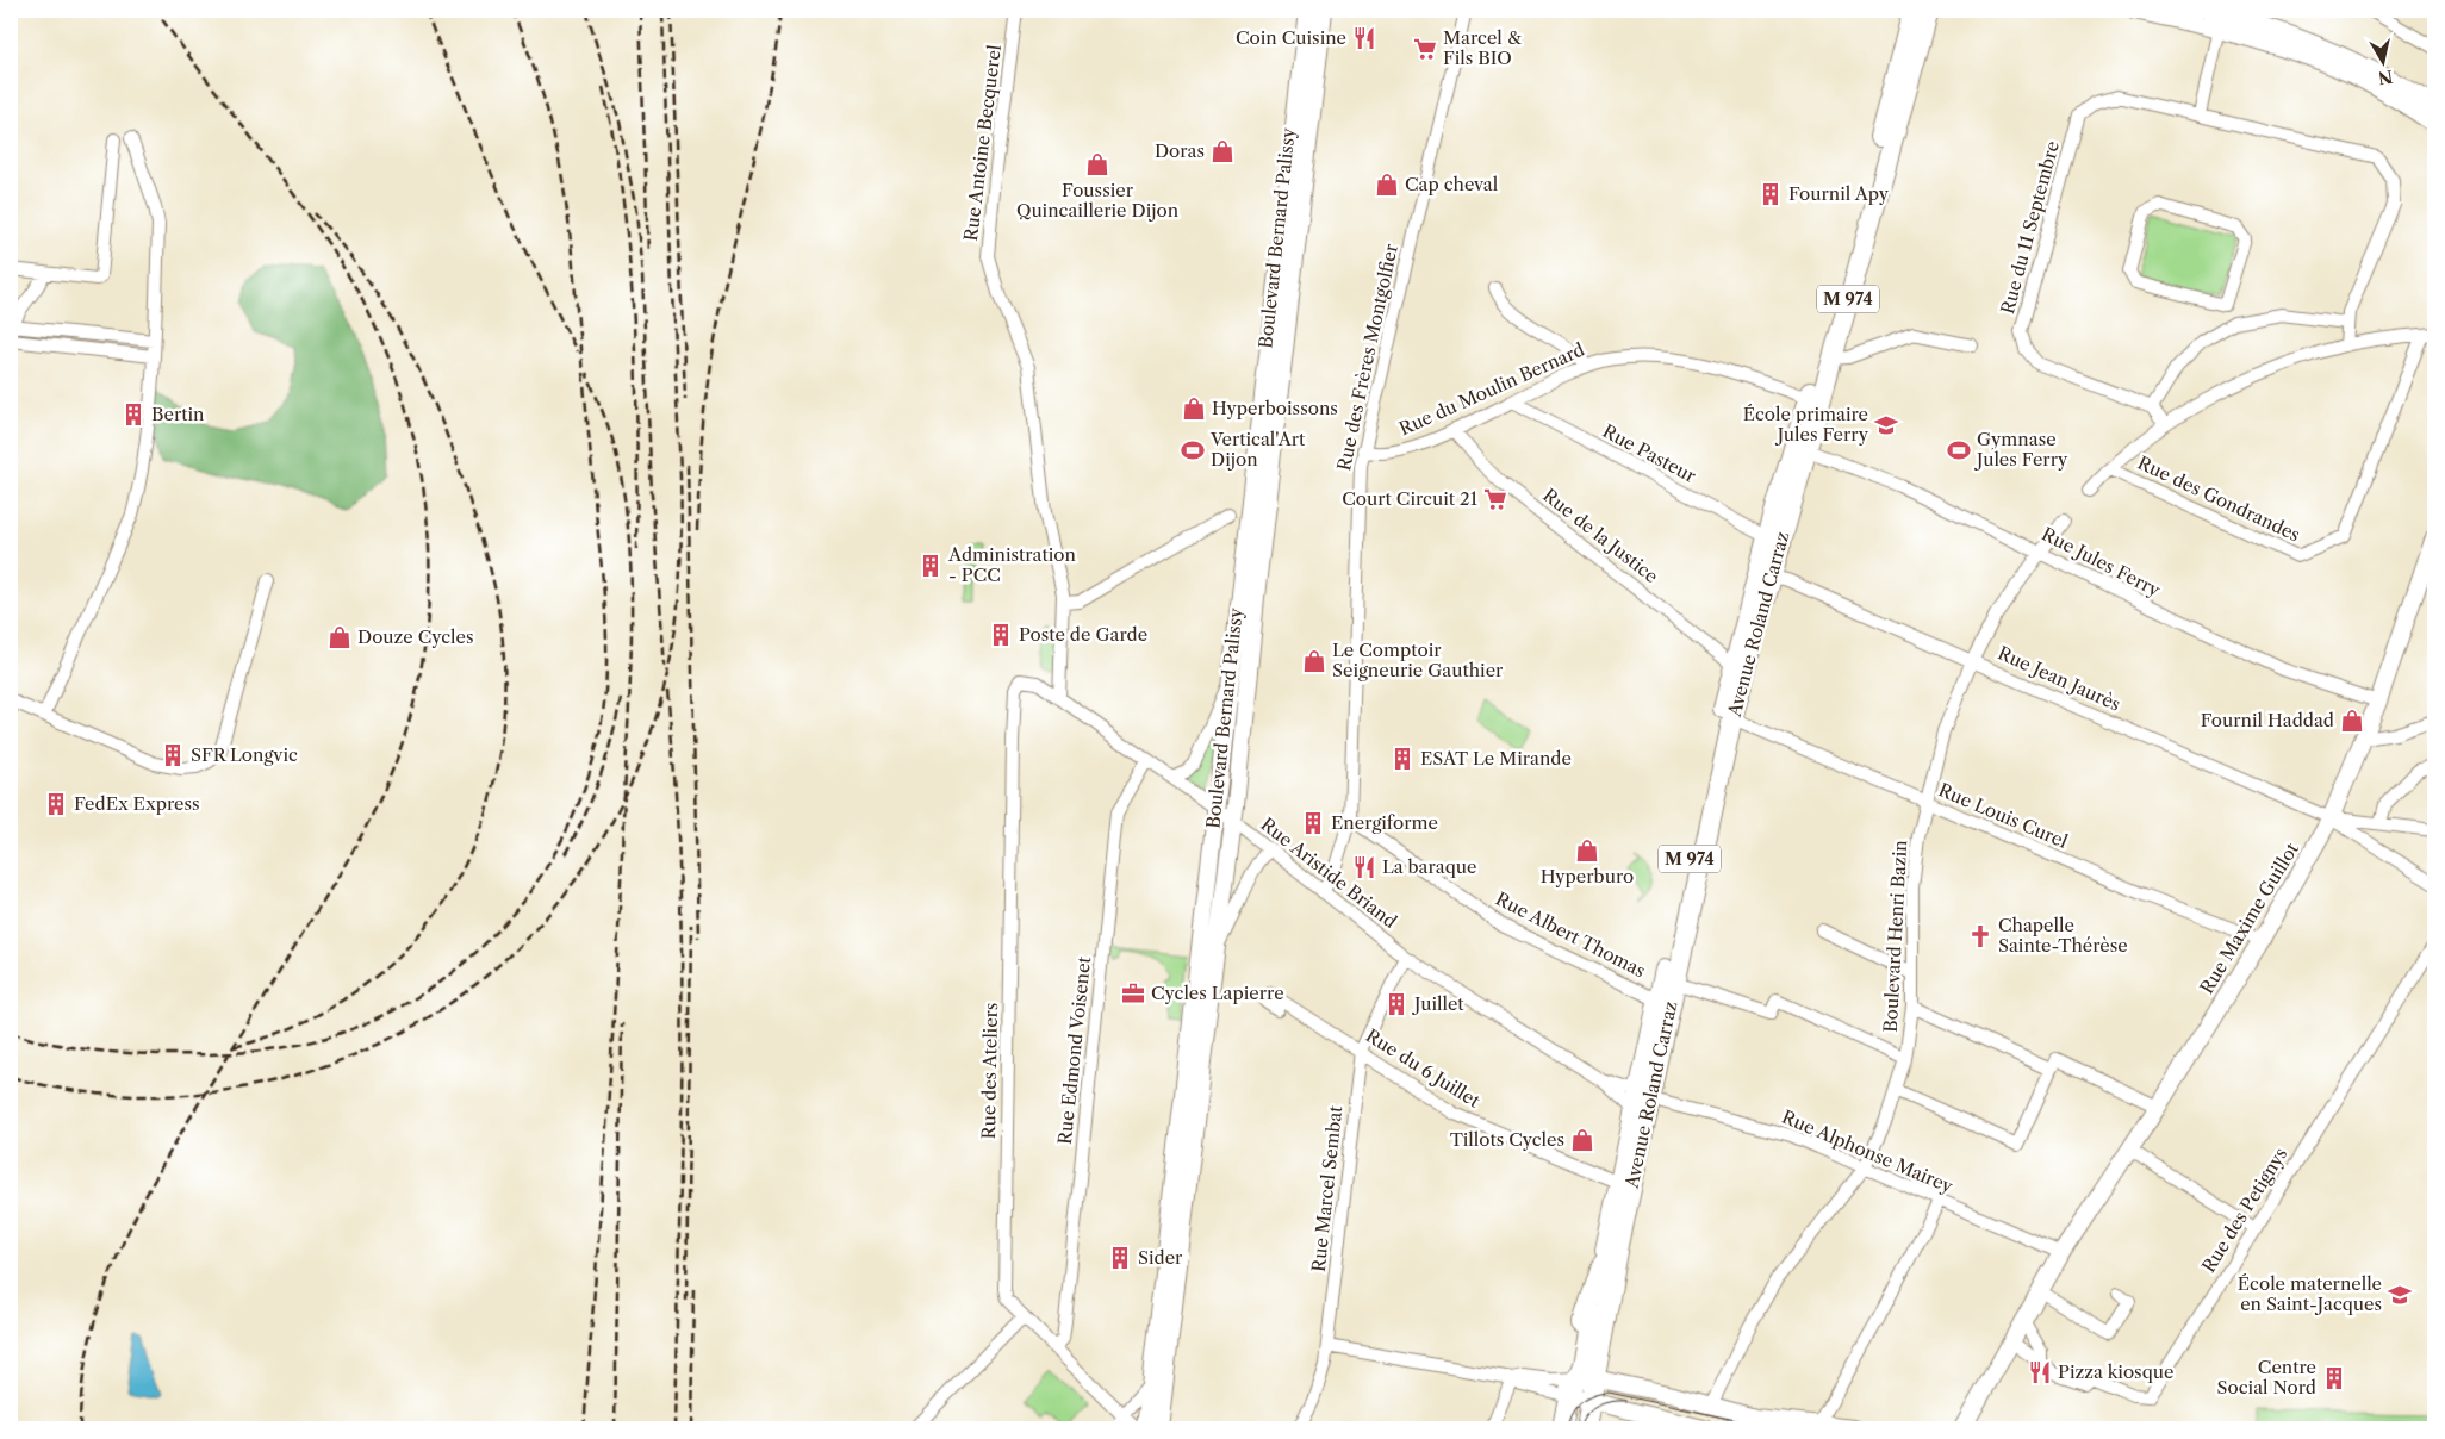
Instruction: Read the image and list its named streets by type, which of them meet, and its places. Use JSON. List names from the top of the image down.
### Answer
{
  "streets": {
    "main road": [
      "Boulevard Bernard Palissy",
      "M 974",
      "Avenue Roland Carraz",
      "Rue Maxime Guillot"
    ],
    "street": [
      "Rue Antoine Becquerel",
      "Rue du 11 Septembre",
      "Rue des Frères Montgolfier",
      "Rue du Moulin Bernard",
      "Rue Pasteur",
      "Rue des Gondrandes",
      "Rue de la Justice",
      "Rue Jules Ferry",
      "Rue Jean Jaurès",
      "Rue Louis Curel",
      "Rue Aristide Briand",
      "Rue Albert Thomas",
      "Boulevard Henri Bazin",
      "Rue Edmond Voisenet",
      "Rue du 6 Juillet",
      "Rue des Ateliers",
      "Rue Alphonse Mairey",
      "Rue Marcel Sembat",
      "Rue des Petignys"
    ]
  },
  "crossings": [
    ["Rue Antoine Becquerel", "Rue Aristide Briand"],
    ["Boulevard Bernard Palissy", "Rue Aristide Briand"],
    ["M 974", "Avenue Roland Carraz"],
    ["Rue des Frères Montgolfier", "Rue du Moulin Bernard"],
    ["Rue des Frères Montgolfier", "Rue Aristide Briand"],
    ["Rue des Frères Montgolfier", "Rue Albert Thomas"],
    ["Rue du Moulin Bernard", "Rue Pasteur"],
    ["Rue du Moulin Bernard", "Rue de la Justice"],
    ["Rue du Moulin Bernard", "Avenue Roland Carraz"],
    ["Rue Pasteur", "Avenue Roland Carraz"],
    ["Rue de la Justice", "Avenue Roland Carraz"],
    ["Rue Jules Ferry", "Avenue Roland Carraz"],
    ["Rue Jules Ferry", "Rue Maxime Guillot"],
    ["Rue Jules Ferry", "Boulevard Henri Bazin"],
    ["Avenue Roland Carraz", "Rue Jean Jaurès"],
    ["Avenue Roland Carraz", "Rue Louis Curel"],
    ["Avenue Roland Carraz", "Rue Aristide Briand"],
    ["Avenue Roland Carraz", "Rue Albert Thomas"],
    ["Avenue Roland Carraz", "Rue du 6 Juillet"],
    ["Avenue Roland Carraz", "Rue Alphonse Mairey"],
    ["Rue Jean Jaurès", "Rue Maxime Guillot"],
    ["Rue Jean Jaurès", "Boulevard Henri Bazin"],
    ["Rue Louis Curel", "Rue Maxime Guillot"],
    ["Rue Louis Curel", "Boulevard Henri Bazin"],
    ["Rue Aristide Briand", "Rue Edmond Voisenet"],
    ["Rue Aristide Briand", "Rue des Ateliers"],
    ["Rue Aristide Briand", "Rue Alphonse Mairey"],
    ["Rue Aristide Briand", "Rue Marcel Sembat"],
    ["Rue Maxime Guillot", "Rue Alphonse Mairey"],
    ["Rue Maxime Guillot", "Rue des Petignys"],
    ["Boulevard Henri Bazin", "Rue Alphonse Mairey"],
    ["Rue Edmond Voisenet", "Rue des Ateliers"],
    ["Rue du 6 Juillet", "Rue Marcel Sembat"]
  ],
  "places": {
    "restaurant": ["Coin Cuisine", "La baraque", "Pizza kiosque"],
    "supermarket": ["Marcel & Fils BIO", "Court Circuit 21"],
    "shop": [
      "Doras",
      "Foussier Quincaillerie Dijon",
      "Cap cheval",
      "Hyperboissons",
      "Douze Cycles",
      "Le Comptoir Seigneurie Gauthier",
      "Fournil Haddad",
      "Hyperburo",
      "Tillots Cycles"
    ],
    "building": [
      "Fournil Apy",
      "Bertin",
      "Administration - PCC",
      "Poste de Garde",
      "SFR Longvic",
      "ESAT Le Mirande",
      "FedEx Express",
      "Energiforme",
      "Juillet",
      "Sider",
      "Centre Social Nord"
    ],
    "school or university": ["École primaire Jules Ferry", "École maternelle en Saint-Jacques"],
    "sports": ["Vertical'Art Dijon", "Gymnase Jules Ferry"],
    "church": ["Chapelle Sainte-Thérèse"],
    "office": ["Cycles Lapierre"]
  },
  "north": "bottom"
}
